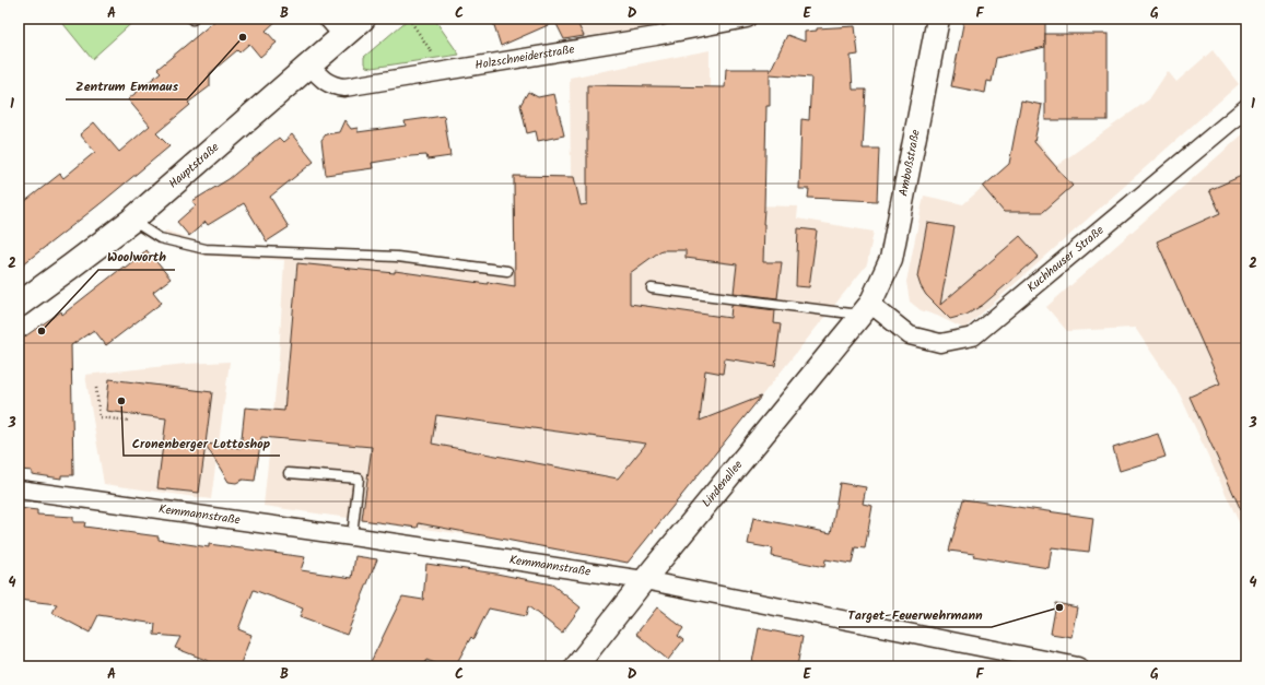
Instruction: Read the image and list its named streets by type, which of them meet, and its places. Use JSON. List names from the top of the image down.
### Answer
{
  "streets": {
    "main road": ["Hauptstraße"],
    "street": [
      "Holzschneiderstraße",
      "Amboßstraße",
      "Kuchhauser Straße",
      "Lindenallee",
      "Kemmannstraße"
    ]
  },
  "crossings": [
    ["Holzschneiderstraße", "Hauptstraße"],
    ["Amboßstraße", "Kuchhauser Straße"],
    ["Amboßstraße", "Lindenallee"],
    ["Kuchhauser Straße", "Lindenallee"],
    ["Lindenallee", "Kemmannstraße"]
  ],
  "places": [
    "Zentrum Emmaus",
    "Woolworth",
    "Cronenberger Lottoshop",
    "Target-Feuerwehrmann"
  ],
  "grid": {
    "columns": [
      "A",
      "B",
      "C",
      "D",
      "E",
      "F",
      "G"
    ],
    "rows": [
      "1",
      "2",
      "3",
      "4"
    ]
  }
}
